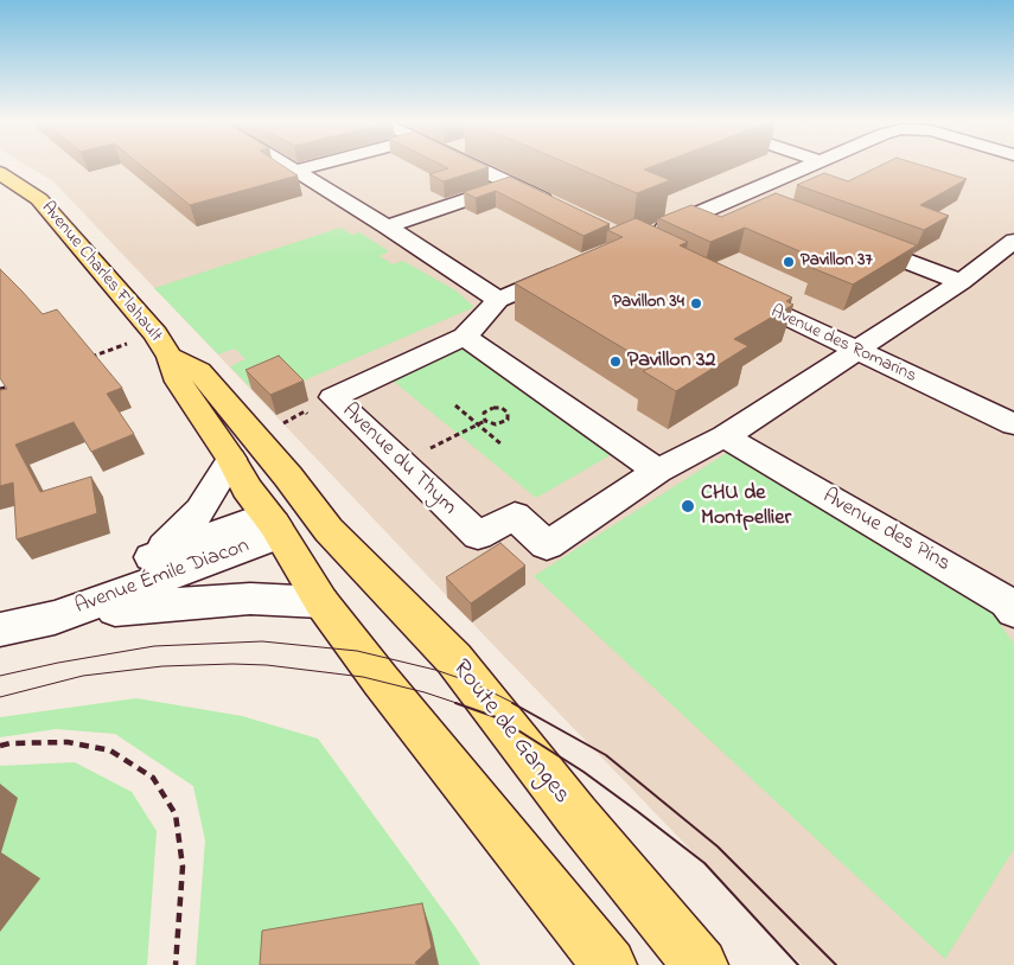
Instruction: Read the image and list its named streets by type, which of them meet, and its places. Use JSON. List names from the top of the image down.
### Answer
{
  "streets": {
    "main road": ["Avenue Charles Flahault", "Route de Ganges"],
    "street": [
      "Avenue des Romarins",
      "Avenue du Thym",
      "Avenue des Pins",
      "Avenue Émile Diacon"
    ]
  },
  "crossings": [
    ["Avenue Charles Flahault", "Avenue Émile Diacon"],
    ["Avenue Charles Flahault", "Route de Ganges"],
    ["Avenue des Romarins", "Avenue du Thym"],
    ["Avenue du Thym", "Avenue des Pins"],
    ["Avenue Émile Diacon", "Route de Ganges"]
  ],
  "places": [
    "Pavillon 37",
    "Pavillon 34",
    "Pavillon 32",
    "CHU de Montpellier"
  ]
}
